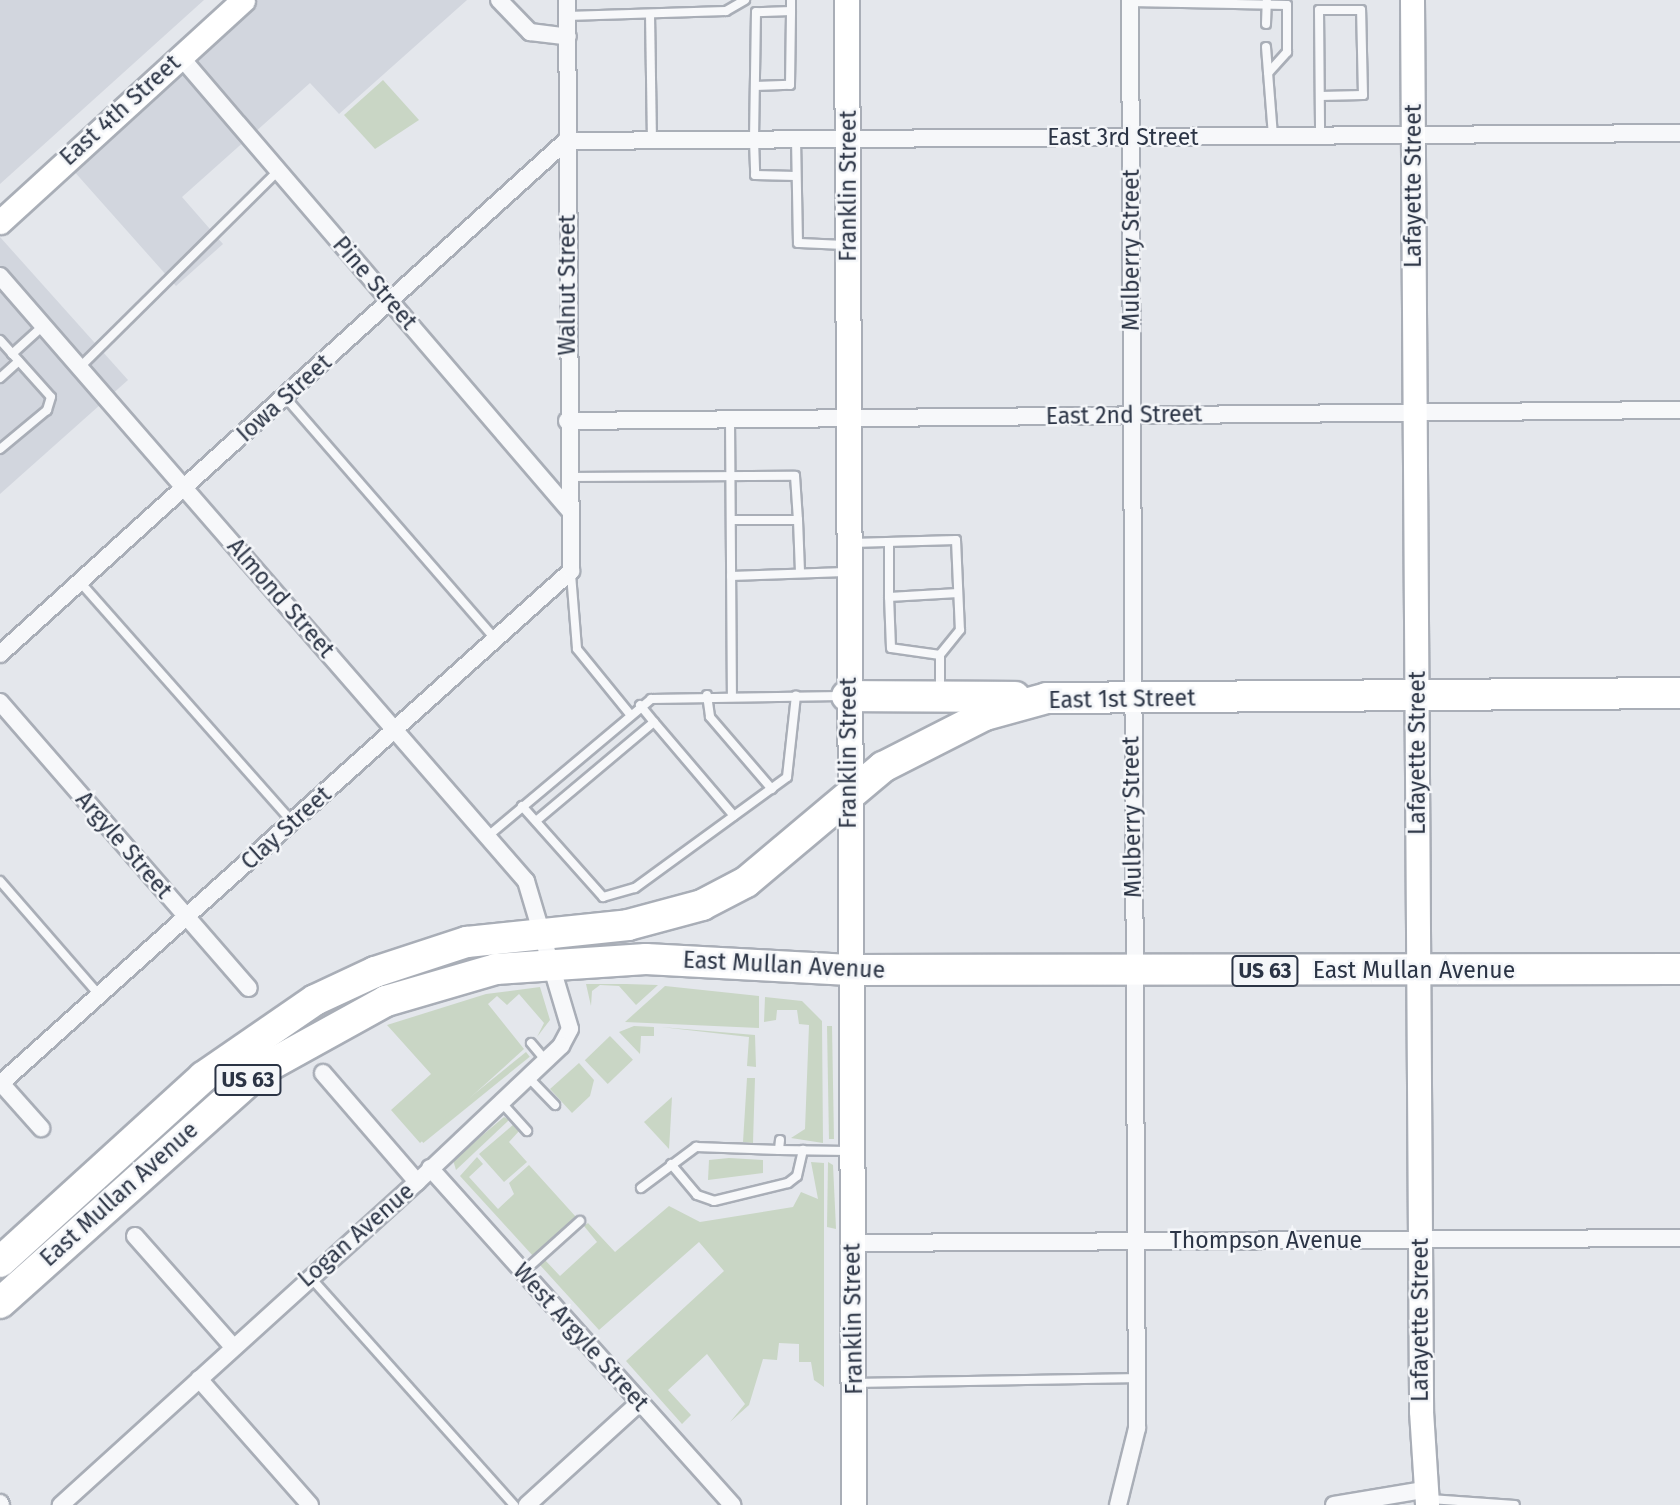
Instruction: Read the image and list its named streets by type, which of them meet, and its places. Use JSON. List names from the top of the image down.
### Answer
{
  "streets": {
    "highway": ["East 1st Street", "East Mullan Avenue", "US 63"],
    "main road": ["Franklin Street"],
    "street": [
      "East 4th Street",
      "East 3rd Street",
      "Lafayette Street",
      "Mulberry Street",
      "Pine Street",
      "Walnut Street",
      "Iowa Street",
      "East 2nd Street",
      "Almond Street",
      "Clay Street",
      "Argyle Street",
      "Logan Avenue",
      "Thompson Avenue",
      "West Argyle Street"
    ]
  },
  "crossings": [
    ["East 4th Street", "Pine Street"],
    ["East 3rd Street", "Franklin Street"],
    ["East 3rd Street", "Lafayette Street"],
    ["East 3rd Street", "Mulberry Street"],
    ["East 3rd Street", "Walnut Street"],
    ["East 3rd Street", "Iowa Street"],
    ["Franklin Street", "East 2nd Street"],
    ["Franklin Street", "East 1st Street"],
    ["Franklin Street", "East Mullan Avenue"],
    ["Franklin Street", "Thompson Avenue"],
    ["Lafayette Street", "East 2nd Street"],
    ["Lafayette Street", "East 1st Street"],
    ["Lafayette Street", "East Mullan Avenue"],
    ["Lafayette Street", "Thompson Avenue"],
    ["Mulberry Street", "East 2nd Street"],
    ["Mulberry Street", "East 1st Street"],
    ["Mulberry Street", "East Mullan Avenue"],
    ["Mulberry Street", "Thompson Avenue"],
    ["Pine Street", "Walnut Street"],
    ["Pine Street", "Iowa Street"],
    ["Walnut Street", "Iowa Street"],
    ["Walnut Street", "East 2nd Street"],
    ["Walnut Street", "Clay Street"],
    ["Iowa Street", "Almond Street"],
    ["Almond Street", "East 1st Street"],
    ["Almond Street", "Clay Street"],
    ["Almond Street", "East Mullan Avenue"],
    ["Almond Street", "Logan Avenue"],
    ["East 1st Street", "East Mullan Avenue"],
    ["East 1st Street", "Logan Avenue"],
    ["Clay Street", "Argyle Street"],
    ["East Mullan Avenue", "Logan Avenue"],
    ["Logan Avenue", "West Argyle Street"]
  ]
}
